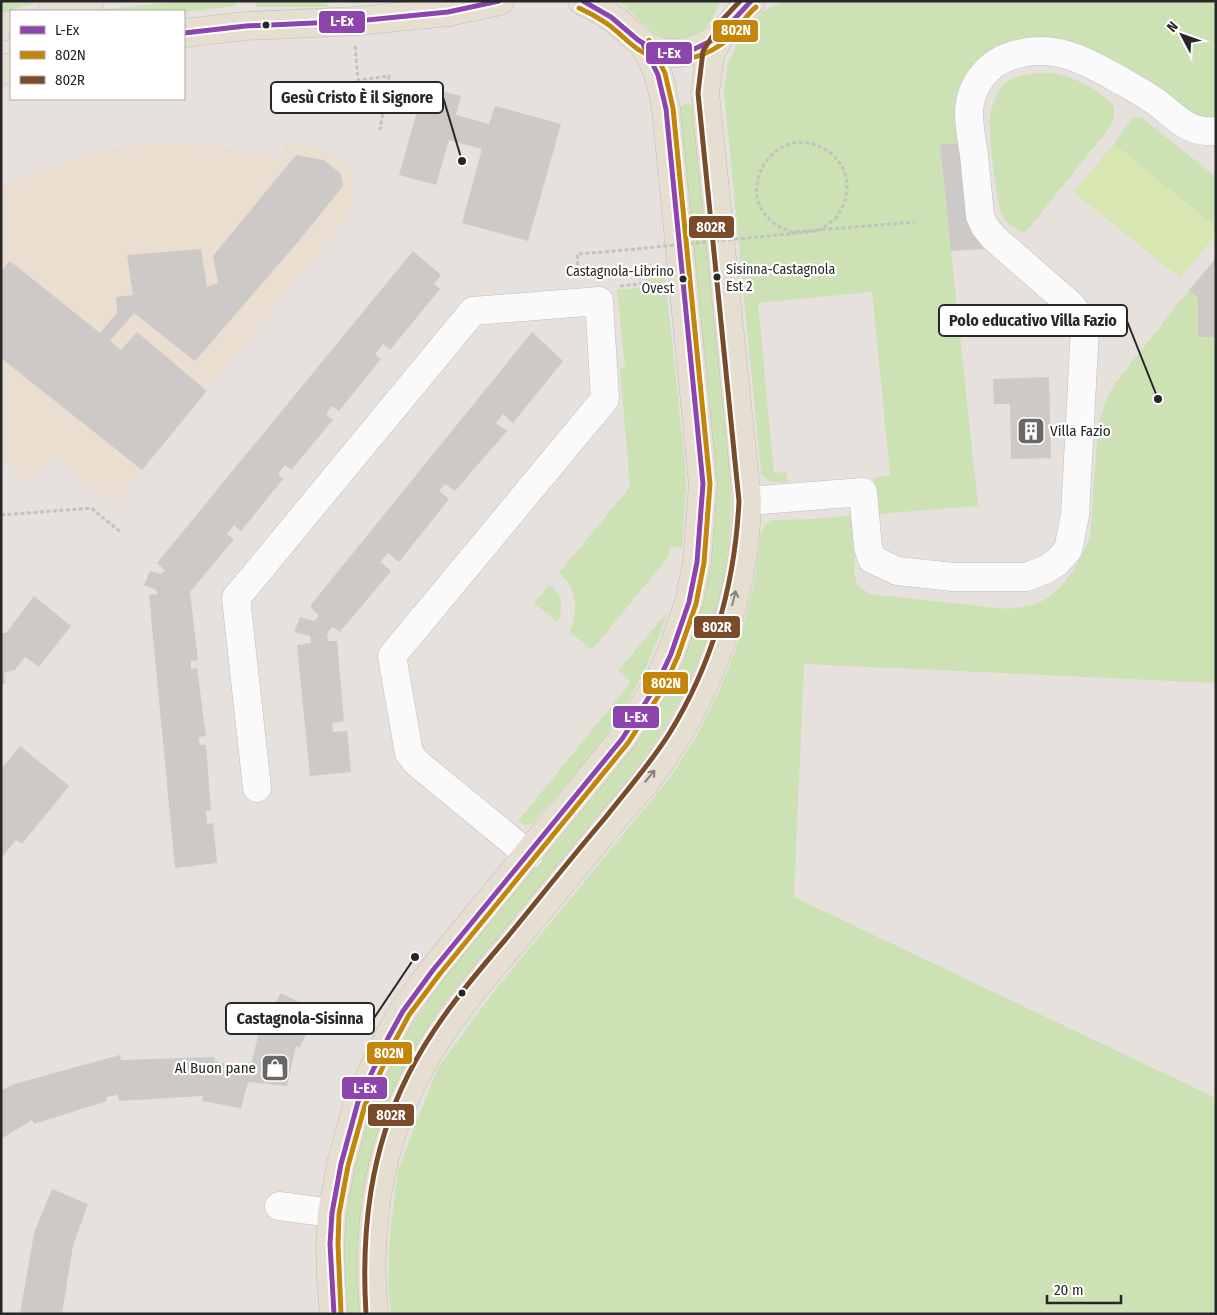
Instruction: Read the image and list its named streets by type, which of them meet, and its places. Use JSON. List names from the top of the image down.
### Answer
{
  "places": {
    "other": [
      "Gesù Cristo È il Signore",
      "Sisinna-Castagnola Est 2",
      "Castagnola-Librino Ovest",
      "Polo educativo Villa Fazio",
      "Castagnola-Sisinna"
    ],
    "building": ["Villa Fazio"],
    "shop": ["Al Buon pane"]
  },
  "lines": ["transit line L-Ex", "transit line 802R", "transit line 802N"],
  "legend": ["L-Ex", "802N", "802R"],
  "scale_bar": "20 m",
  "north": "top left"
}
